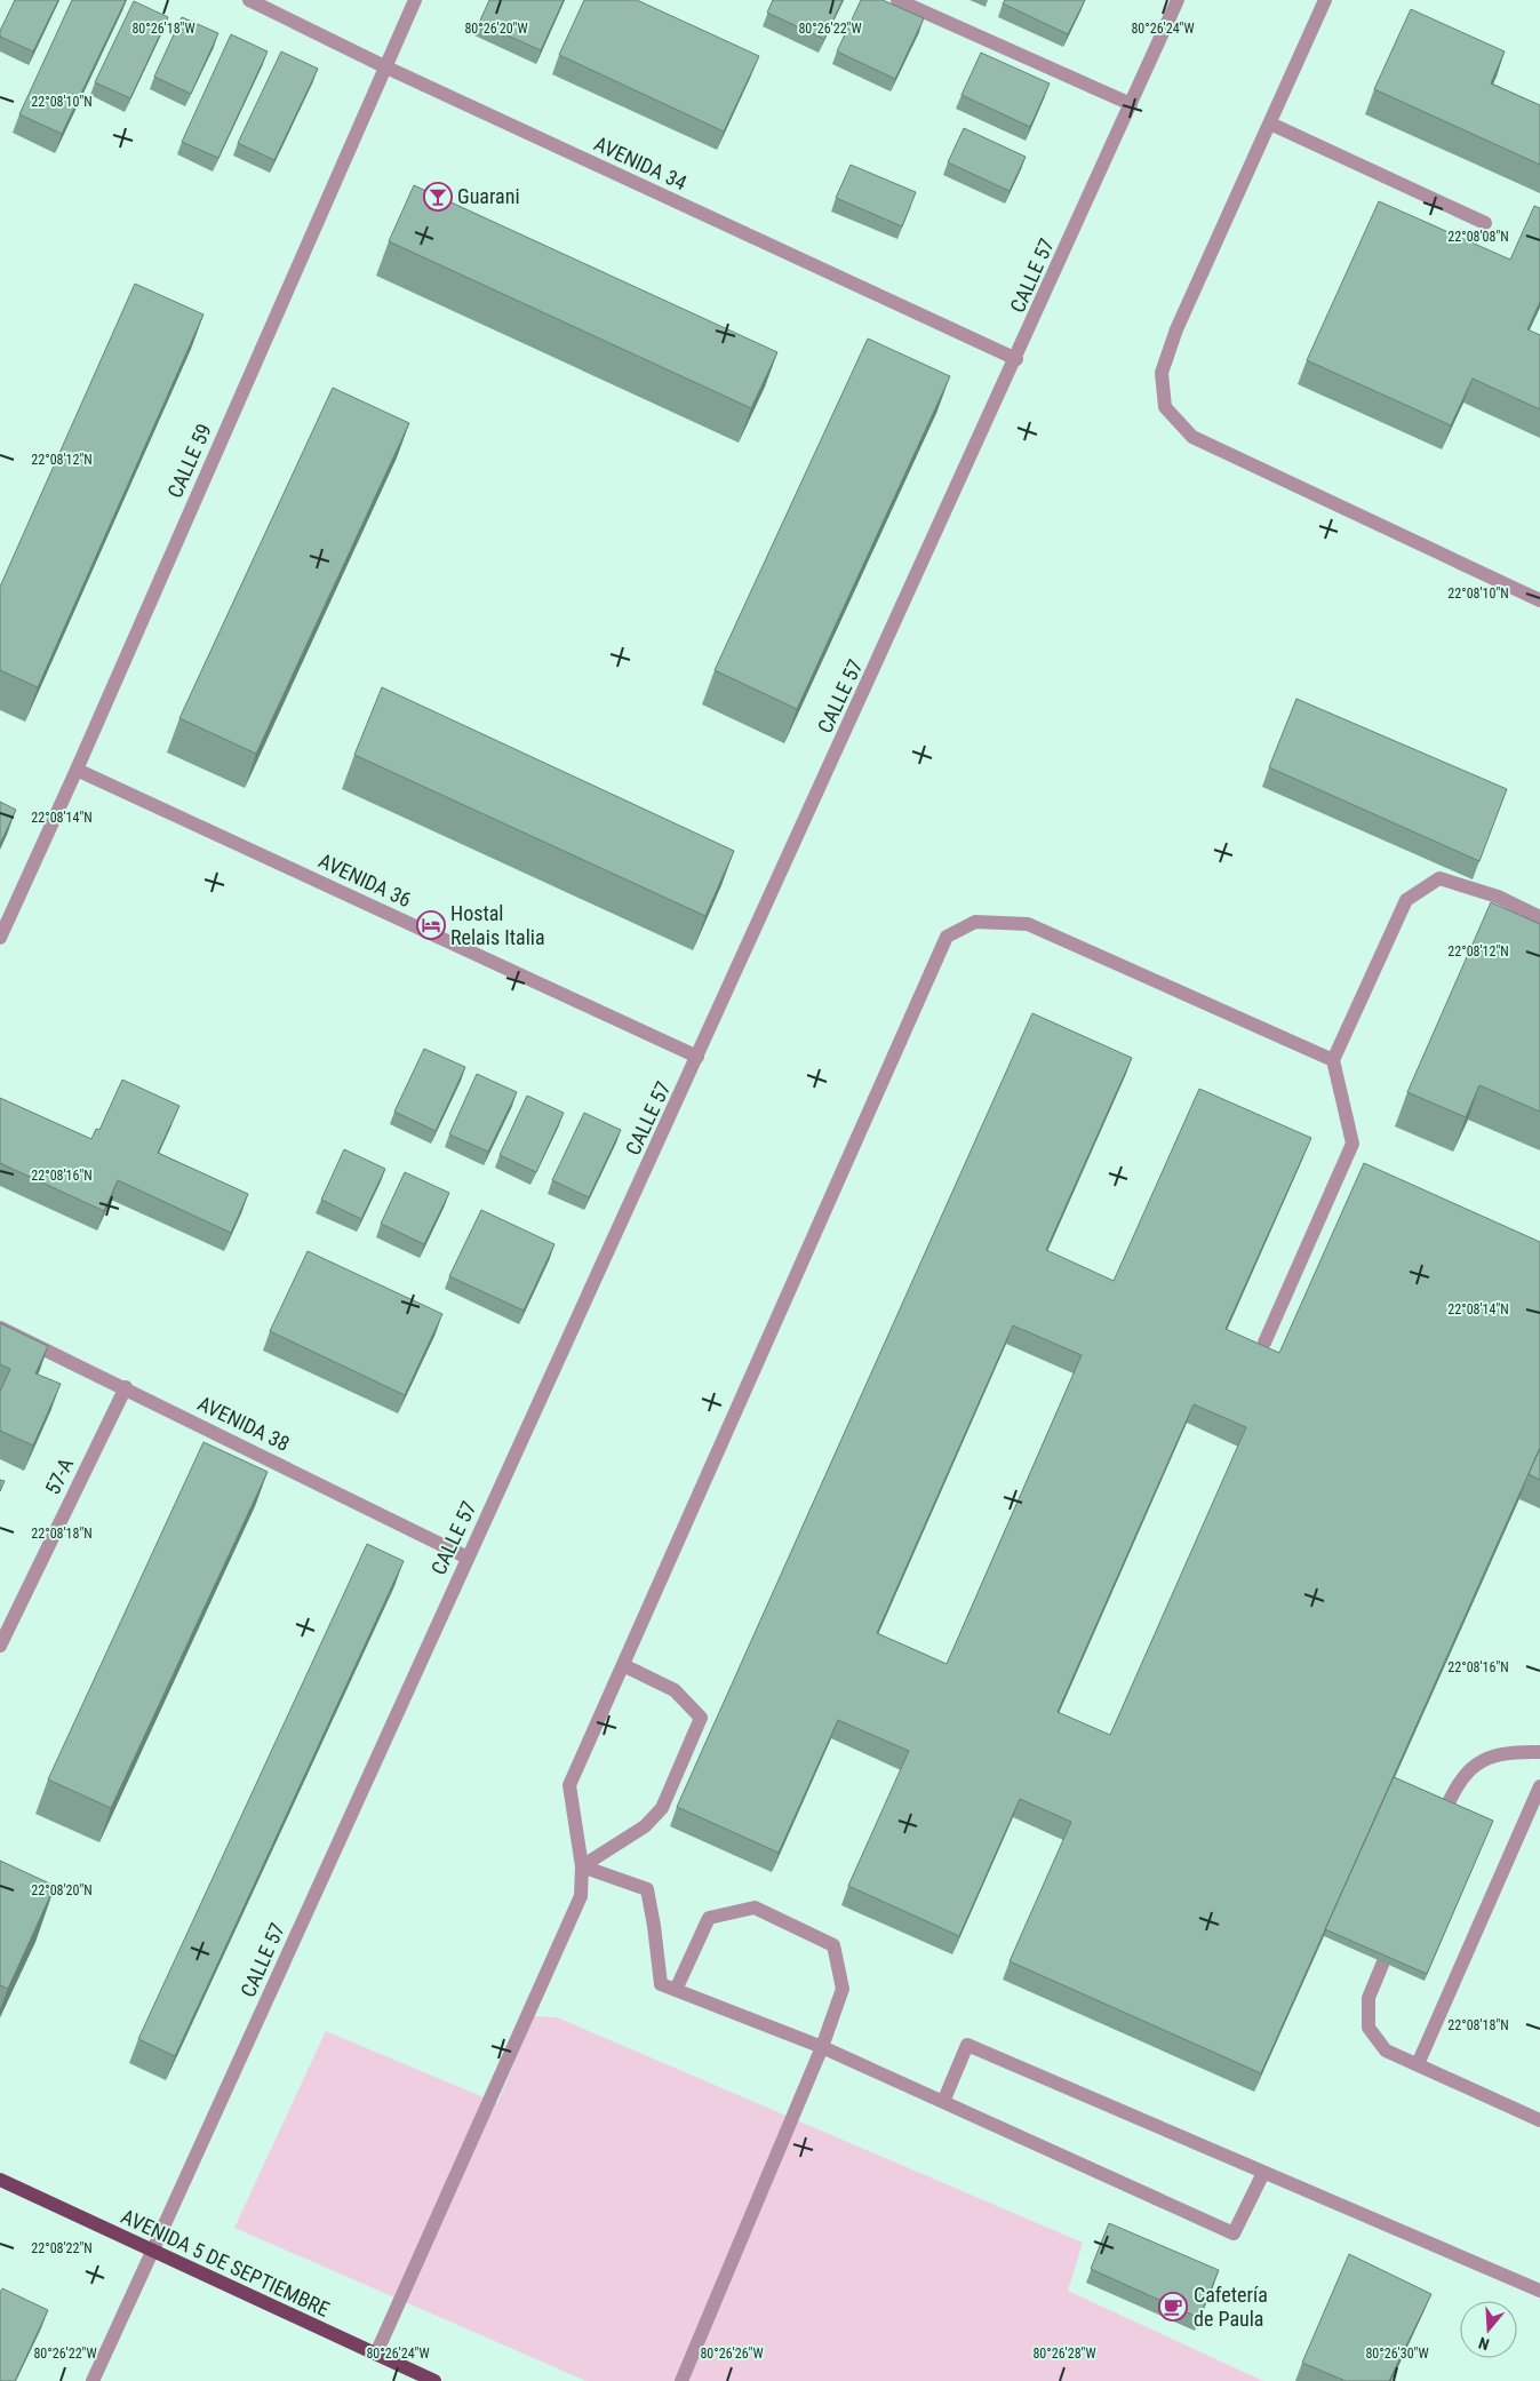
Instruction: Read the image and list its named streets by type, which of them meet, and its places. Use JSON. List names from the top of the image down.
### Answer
{
  "streets": {
    "main road": ["AVENIDA 5 DE SEPTIEMBRE"],
    "street": [
      "AVENIDA 34",
      "CALLE 57",
      "CALLE 59",
      "AVENIDA 36",
      "AVENIDA 38",
      "57-A"
    ]
  },
  "crossings": [
    ["AVENIDA 34", "CALLE 57"],
    ["AVENIDA 34", "CALLE 59"],
    ["CALLE 57", "AVENIDA 36"],
    ["CALLE 57", "AVENIDA 38"],
    ["CALLE 57", "AVENIDA 5 DE SEPTIEMBRE"],
    ["CALLE 59", "AVENIDA 36"],
    ["AVENIDA 38", "57-A"]
  ],
  "places": {
    "bar": ["Guarani"],
    "hotel": ["Hostal Relais Italia"],
    "cafe": ["Cafetería de Paula"]
  },
  "north": "bottom",
  "coordinates": [
    "80°26'18\"W",
    "80°26'20\"W",
    "80°26'22\"W",
    "80°26'24\"W",
    "22°08'10\"N",
    "22°08'08\"N",
    "22°08'12\"N",
    "22°08'14\"N",
    "22°08'16\"N",
    "22°08'18\"N",
    "22°08'20\"N",
    "22°08'22\"N",
    "80°26'26\"W",
    "80°26'28\"W",
    "80°26'30\"W"
  ]
}
